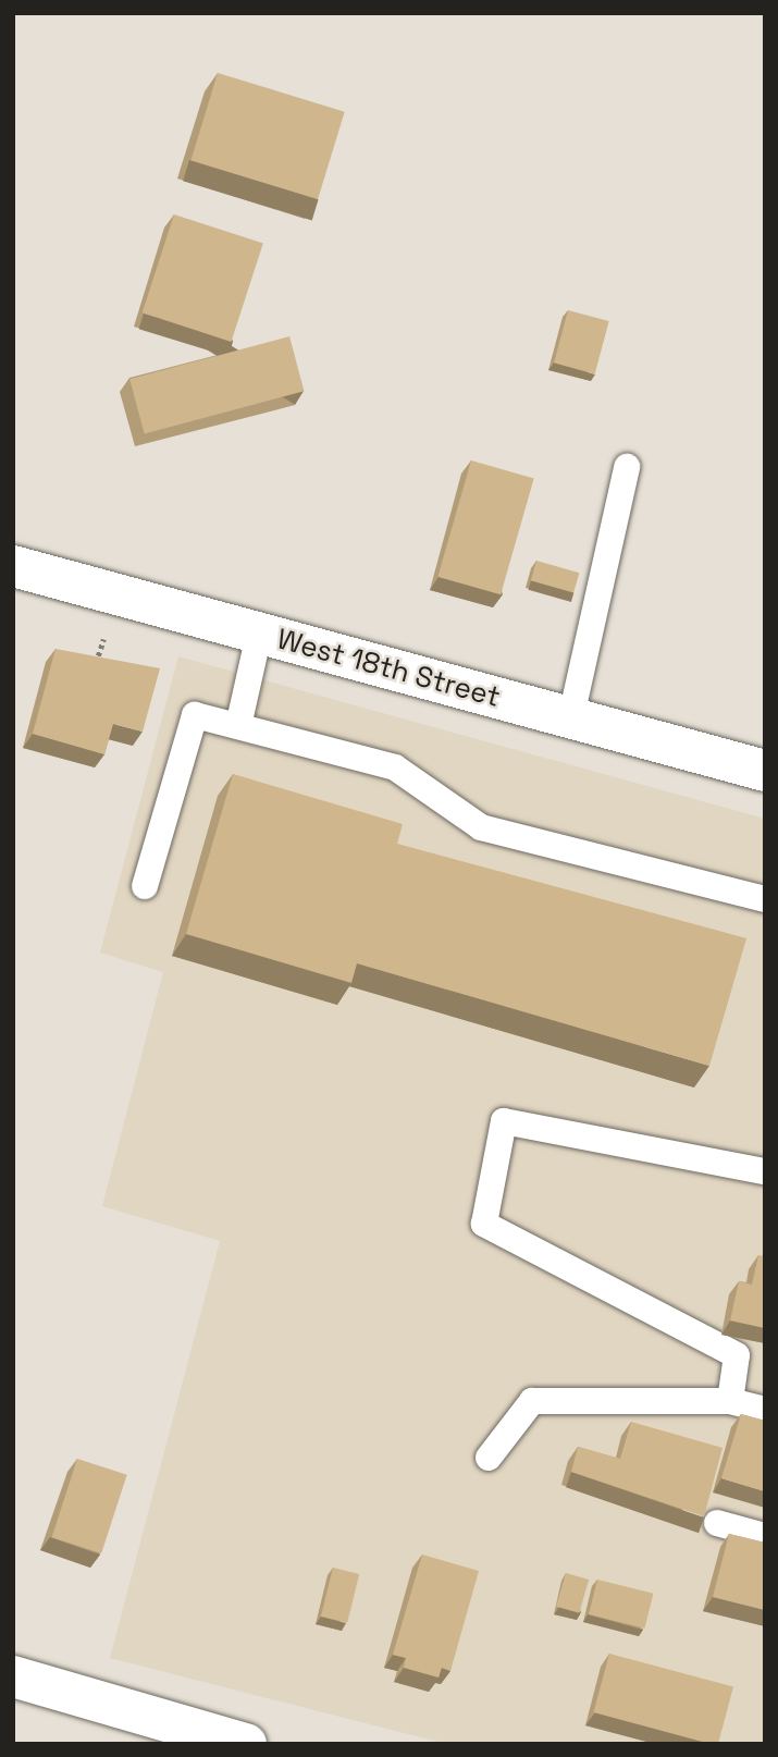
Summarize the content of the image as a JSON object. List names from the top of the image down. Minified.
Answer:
{"streets":{"street":["West 18th Street"]}}
